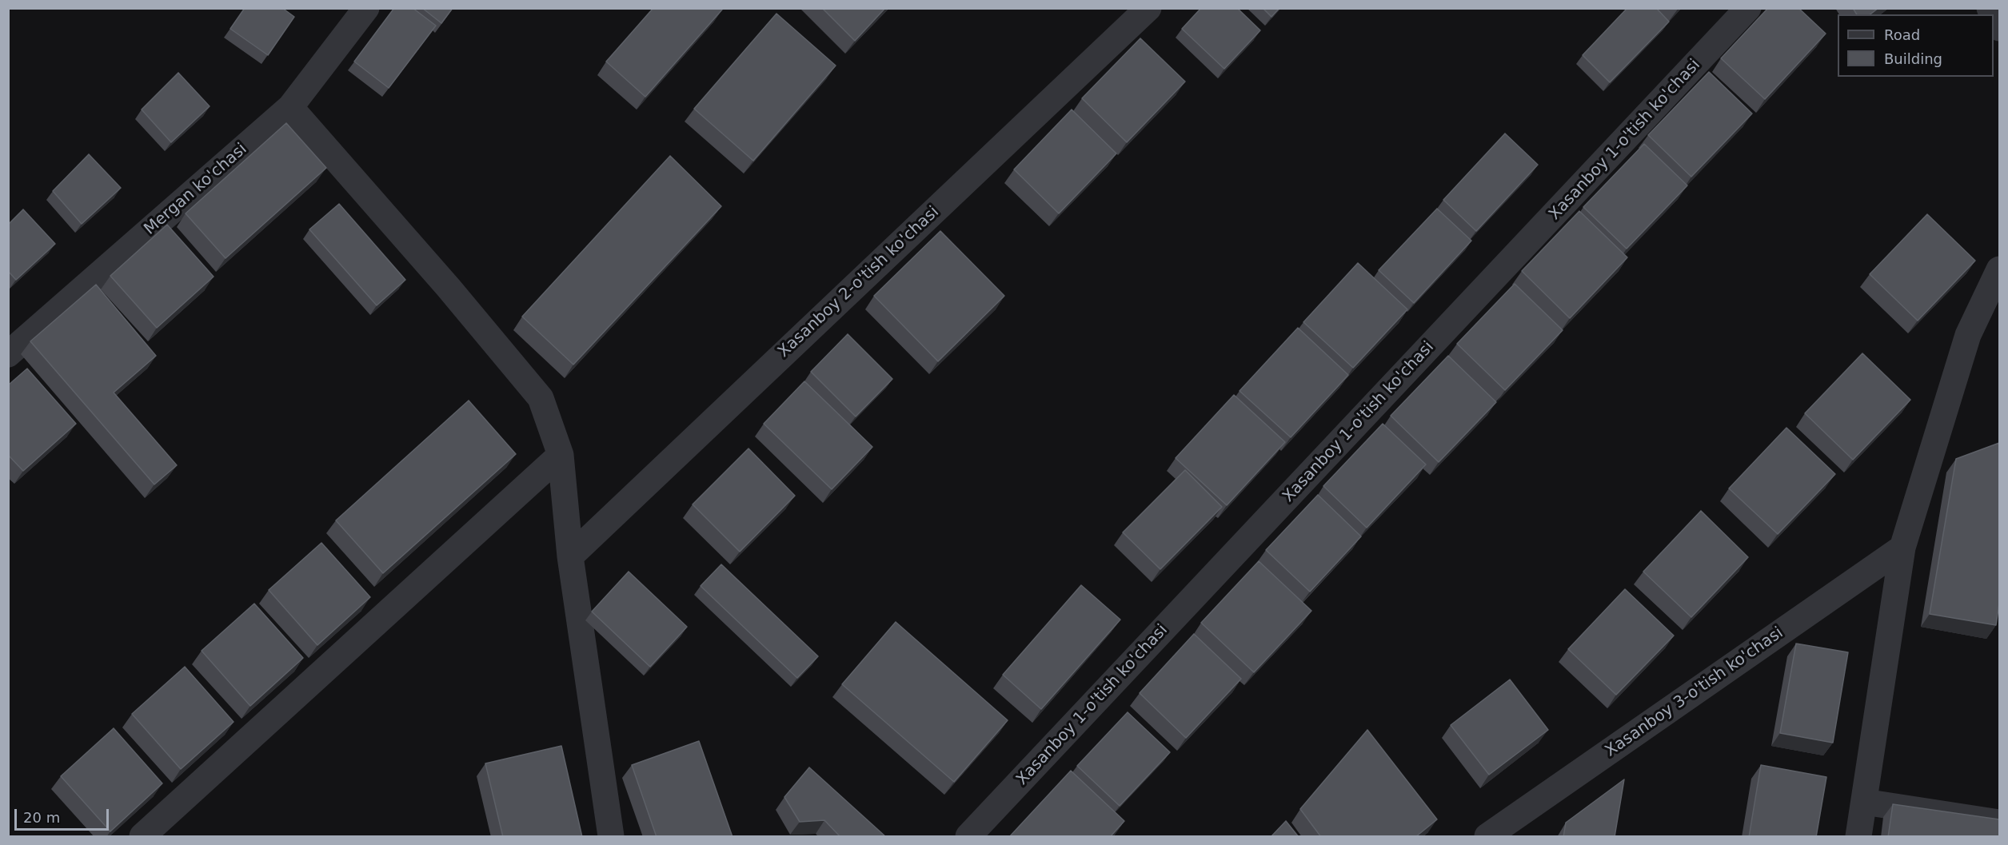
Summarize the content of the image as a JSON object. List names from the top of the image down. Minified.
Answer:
{"streets":{"street":["Xasanboy 1-o'tish ko'chasi","Mergan ko'chasi","Xasanboy 2-o'tish ko'chasi","Xasanboy 3-o'tish ko'chasi"]},"legend":["Road","Building"],"scale_bar":"20 m"}
